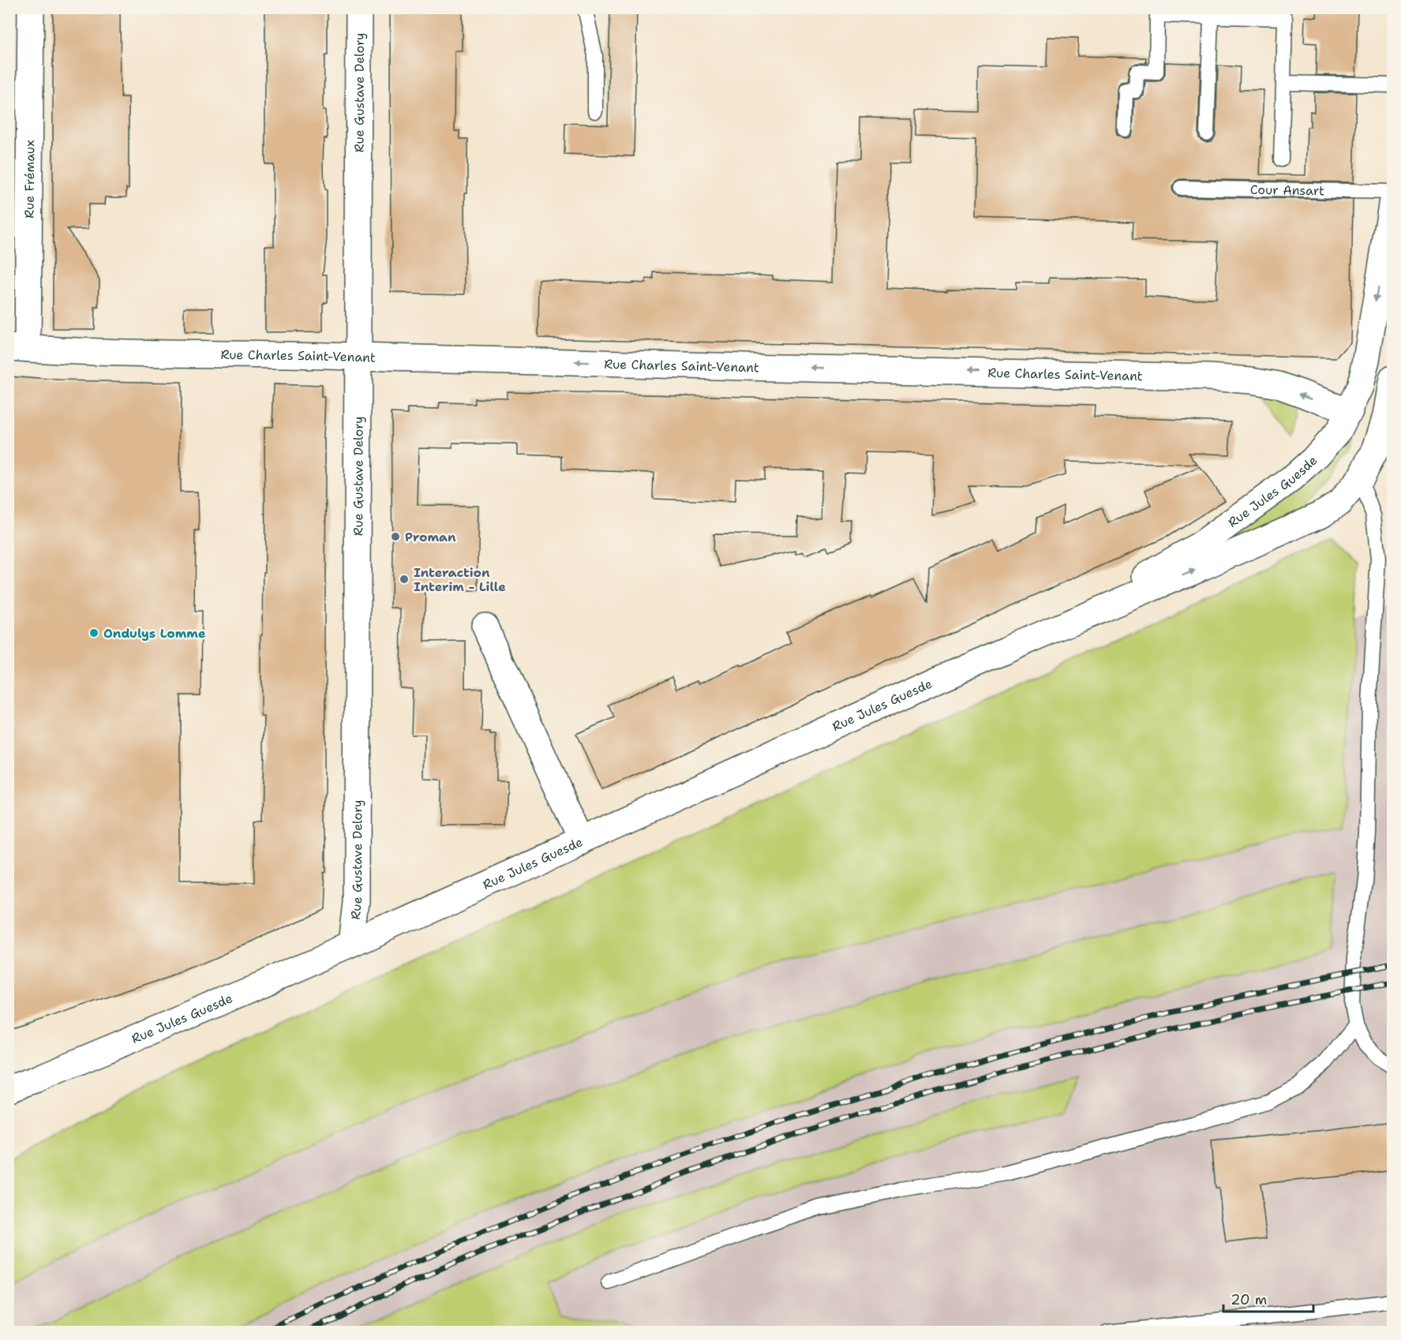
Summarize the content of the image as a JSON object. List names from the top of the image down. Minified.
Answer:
{"streets":{"street":["Rue Gustave Delory","Rue Frémaux","Rue Charles Saint-Venant","Rue Jules Guesde"],"lane":["Cour Ansart"]},"crossings":[["Rue Gustave Delory","Rue Charles Saint-Venant"],["Rue Gustave Delory","Rue Jules Guesde"],["Rue Frémaux","Rue Charles Saint-Venant"],["Rue Charles Saint-Venant","Rue Jules Guesde"]],"one_way":["Rue Charles Saint-Venant"],"places":["Proman","Interaction Interim - Lille","Ondulys Lomme"],"scale_bar":"20 m"}
